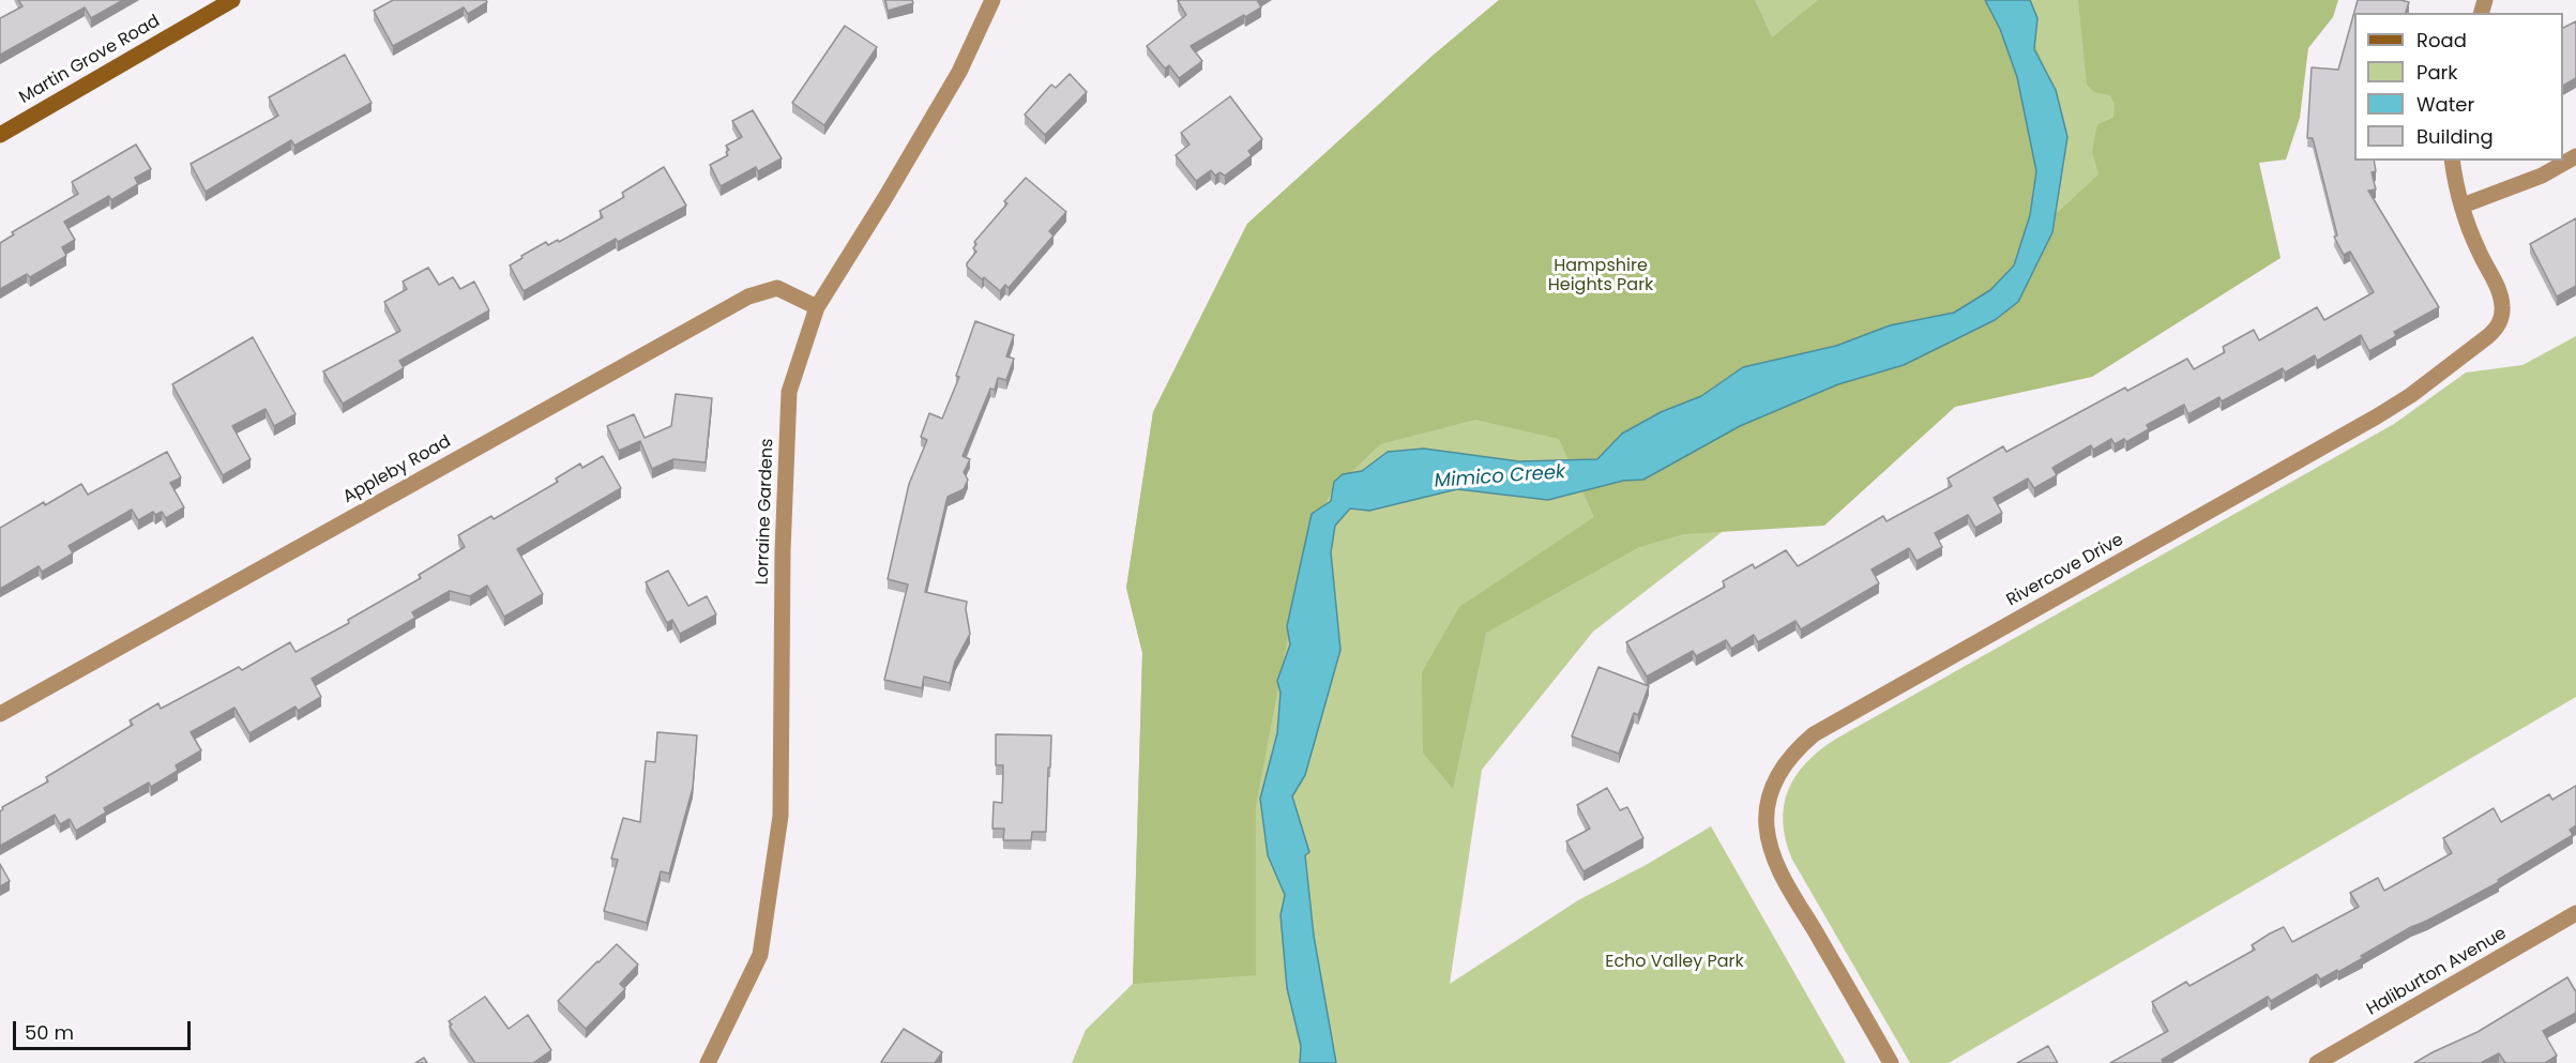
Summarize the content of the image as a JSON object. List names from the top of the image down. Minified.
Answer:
{"streets":{"main road":["Martin Grove Road"],"street":["Appleby Road","Lorraine Gardens","Rivercove Drive","Haliburton Avenue"]},"crossings":[["Appleby Road","Lorraine Gardens"]],"water":["Mimico Creek"],"parks":["Hampshire Heights Park","Echo Valley Park"],"legend":["Road","Park","Water","Building"],"scale_bar":"50 m"}
